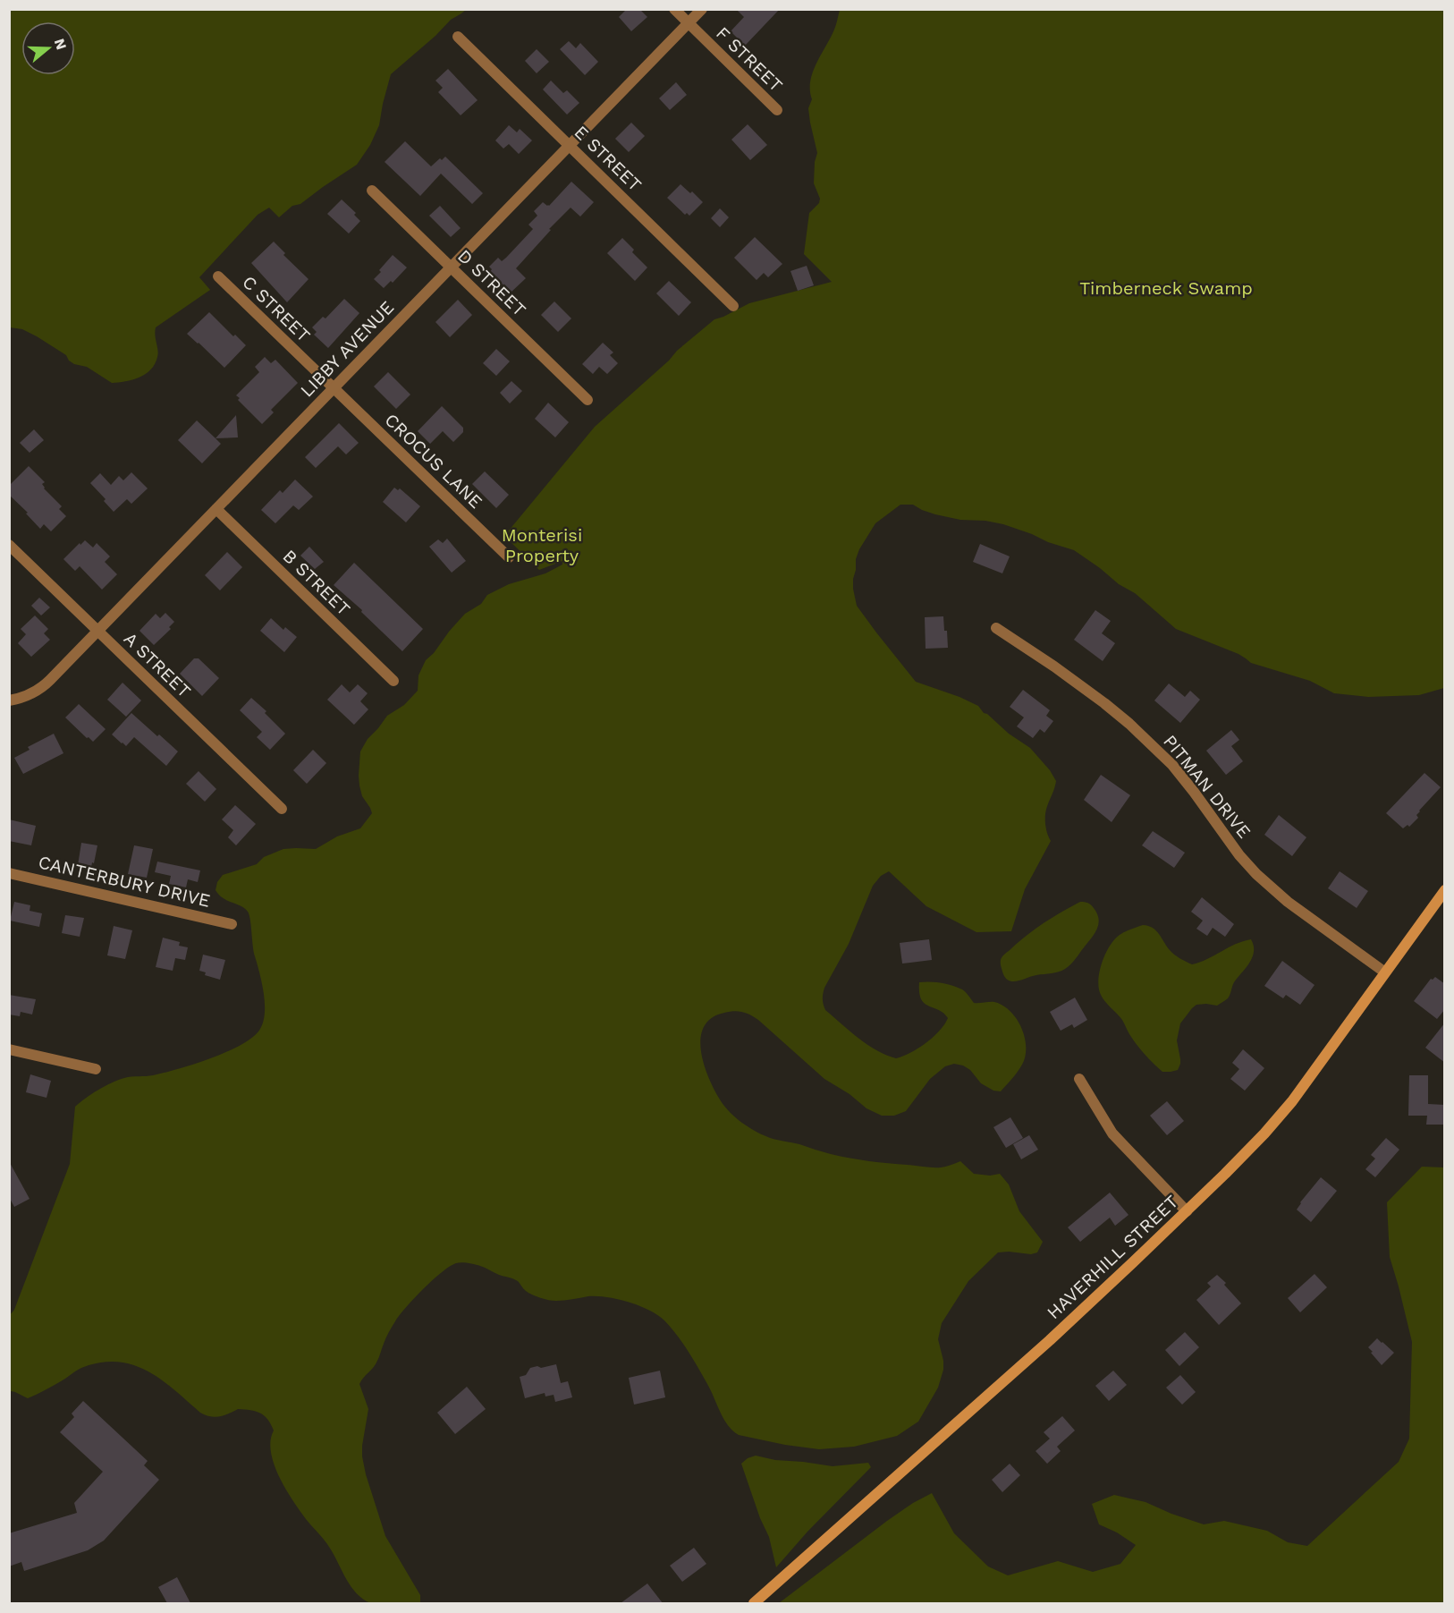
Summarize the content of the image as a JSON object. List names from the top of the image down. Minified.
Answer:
{"streets":{"street":["F STREET","E STREET","D STREET","C STREET","LIBBY AVENUE","CROCUS LANE","B STREET","A STREET","PITMAN DRIVE","CANTERBURY DRIVE","HAVERHILL STREET"]},"crossings":[["F STREET","LIBBY AVENUE"],["E STREET","LIBBY AVENUE"],["D STREET","LIBBY AVENUE"],["C STREET","LIBBY AVENUE"],["C STREET","CROCUS LANE"],["LIBBY AVENUE","CROCUS LANE"],["LIBBY AVENUE","B STREET"],["LIBBY AVENUE","A STREET"],["PITMAN DRIVE","HAVERHILL STREET"]],"parks":["Timberneck Swamp","Monterisi Property"],"north":"right"}
